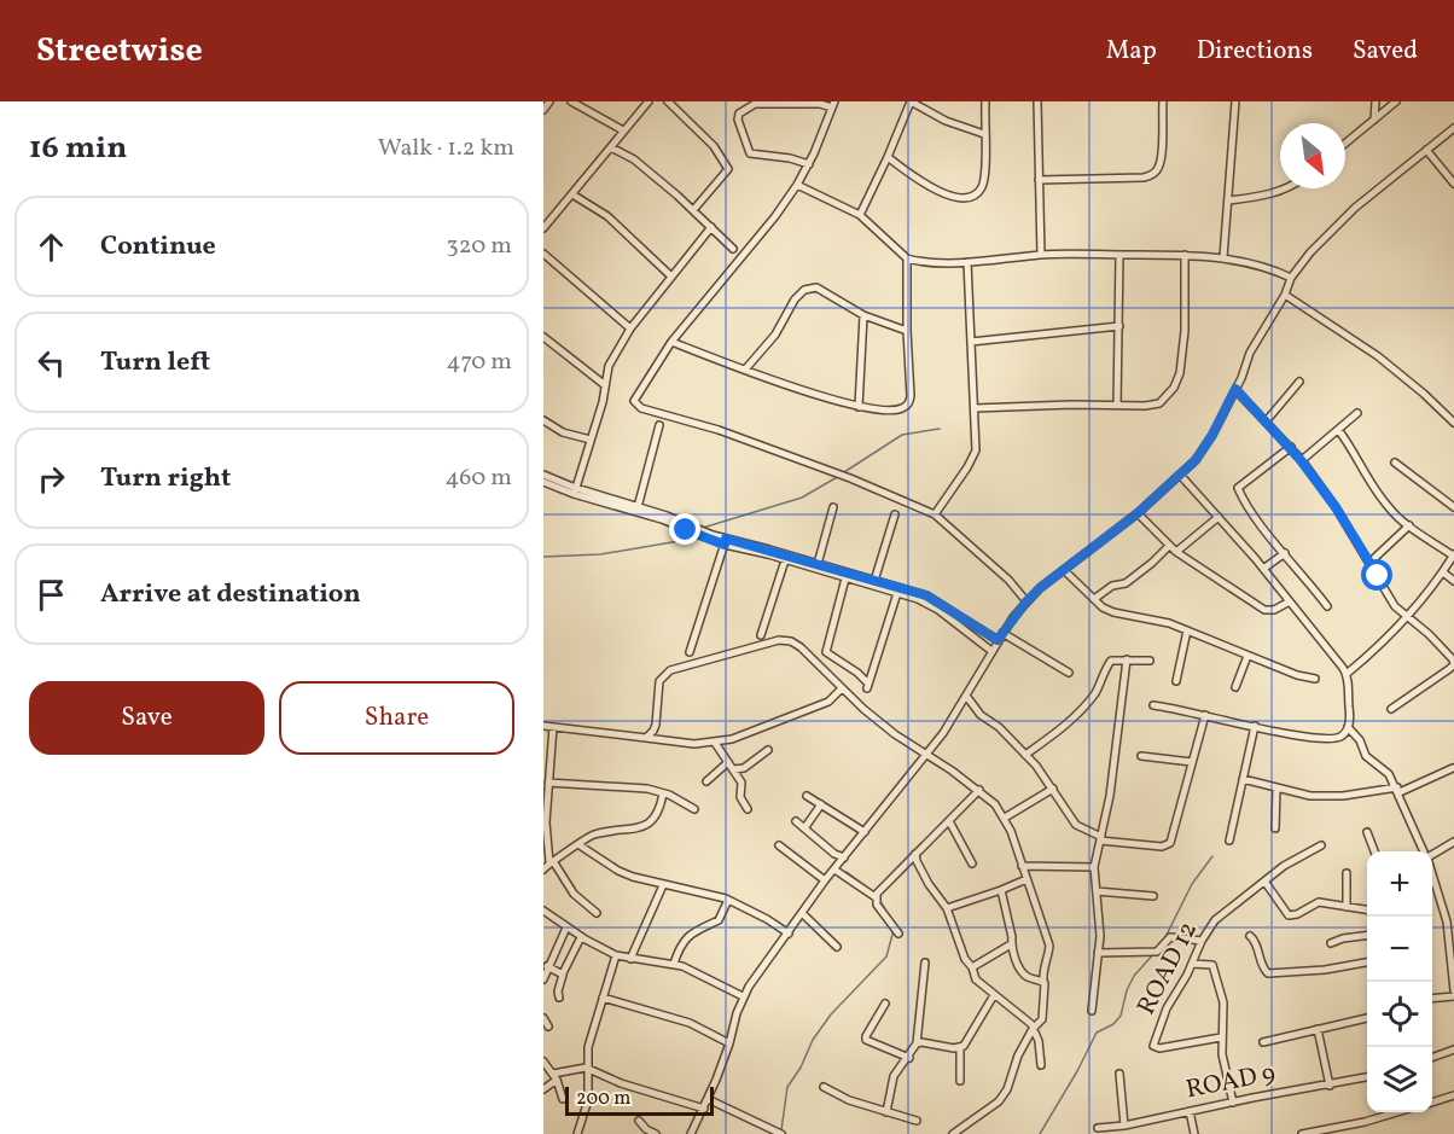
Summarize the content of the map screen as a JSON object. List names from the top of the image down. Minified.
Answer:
{"streets":{"street":["ROAD 12","ROAD 9"]},"scale_bar":"200 m","north":"bottom right","page":{"header":"Streetwise","nav":["Map","Directions","Saved"],"heading":["16 min","Walk · 1.2 km"],"list":[["Continue","320 m"],["Turn left","470 m"],["Turn right","460 m"],"Arrive at destination"],"buttons":["Save","Share"],"map_buttons":["+","−"],"scale":"200 m"}}
